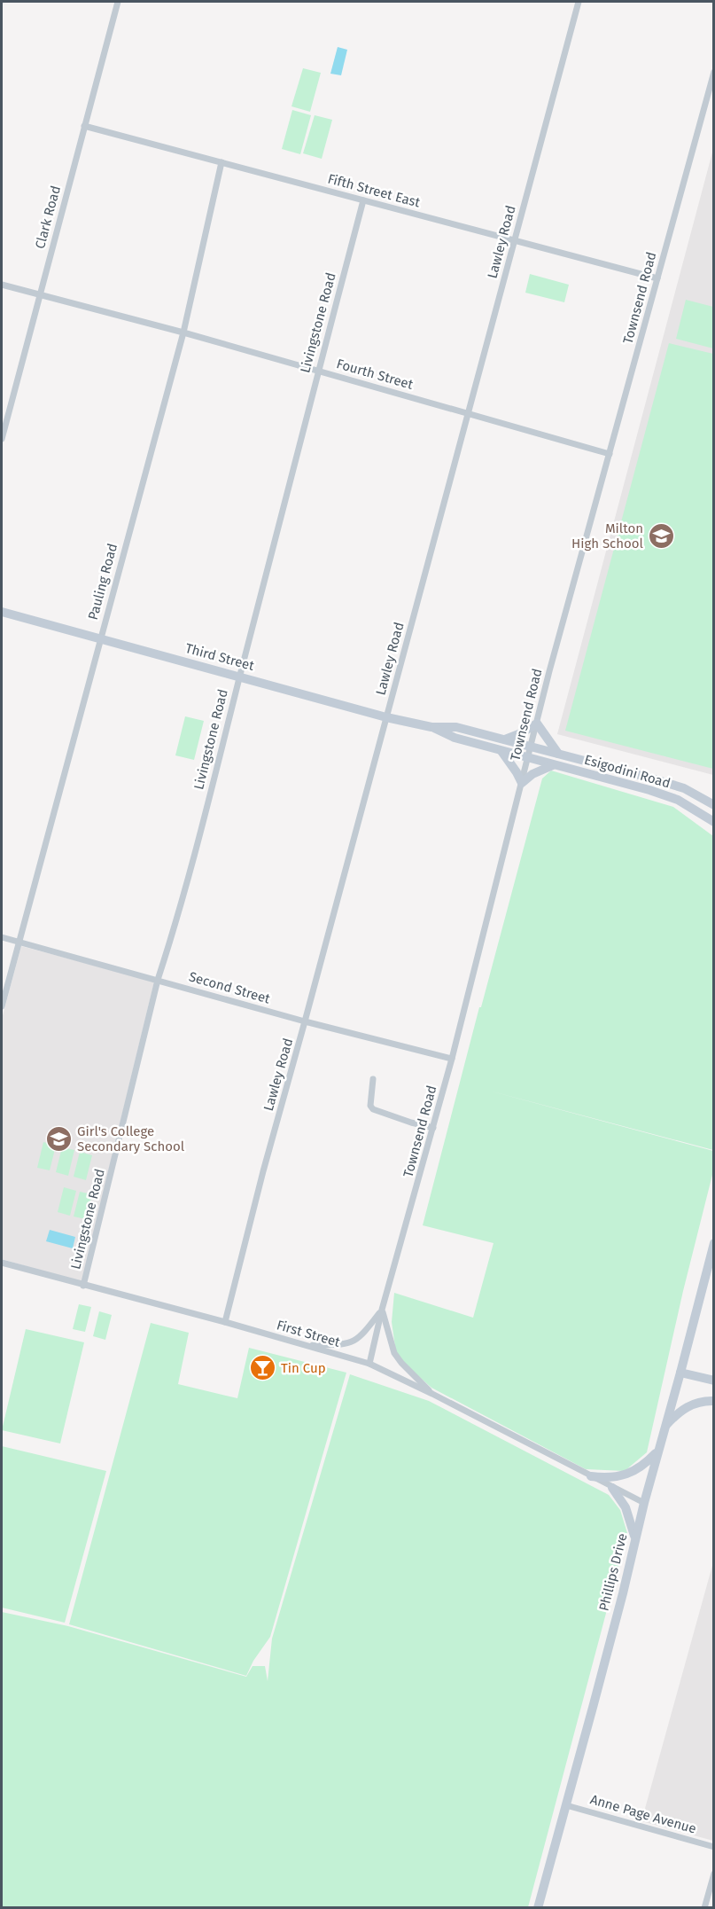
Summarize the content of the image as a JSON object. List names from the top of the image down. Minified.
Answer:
{"streets":{"main road":["Third Street","Esigodini Road","Phillips Drive"],"street":["Fifth Street East","Clark Road","Lawley Road","Townsend Road","Livingstone Road","Fourth Street","Pauling Road","Second Street","First Street","Anne Page Avenue"]},"crossings":[["Fifth Street East","Clark Road"],["Fifth Street East","Lawley Road"],["Fifth Street East","Townsend Road"],["Fifth Street East","Livingstone Road"],["Fifth Street East","Pauling Road"],["Clark Road","Fourth Street"],["Lawley Road","Fourth Street"],["Lawley Road","Third Street"],["Lawley Road","Second Street"],["Lawley Road","First Street"],["Townsend Road","Fourth Street"],["Townsend Road","Third Street"],["Townsend Road","Esigodini Road"],["Townsend Road","Second Street"],["Townsend Road","First Street"],["Livingstone Road","Fourth Street"],["Livingstone Road","Third Street"],["Livingstone Road","Second Street"],["Livingstone Road","First Street"],["Fourth Street","Pauling Road"],["Pauling Road","Third Street"],["Pauling Road","Second Street"],["Third Street","Esigodini Road"],["First Street","Phillips Drive"],["Phillips Drive","Anne Page Avenue"]],"places":{"school or university":["Milton High School","Girl's College Secondary School"],"bar":["Tin Cup"]}}
